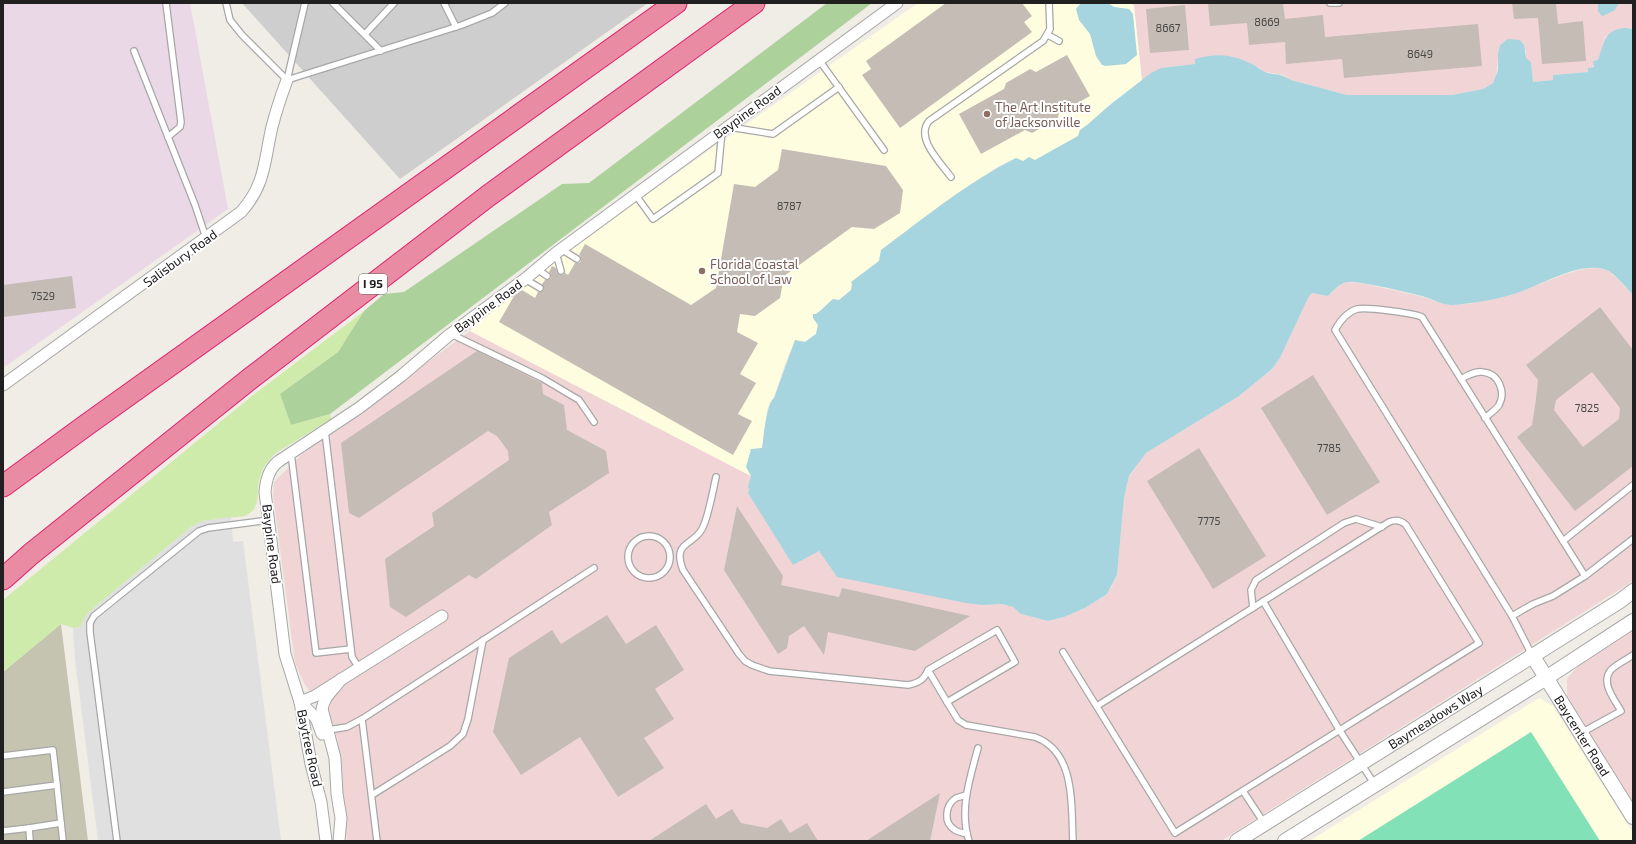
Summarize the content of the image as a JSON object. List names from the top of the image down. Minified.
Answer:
{"streets":{"highway":["I 95"],"street":["Baypine Road","Salisbury Road","Baymeadows Way","Baycenter Road","Baytree Road"]},"crossings":[["Baypine Road","Baytree Road"],["Baymeadows Way","Baycenter Road"]],"places":["The Art Institute of Jacksonville","Florida Coastal School of Law"],"house_numbers":["8669","8667","8649","8787","7529","7825","7785","7775"]}
